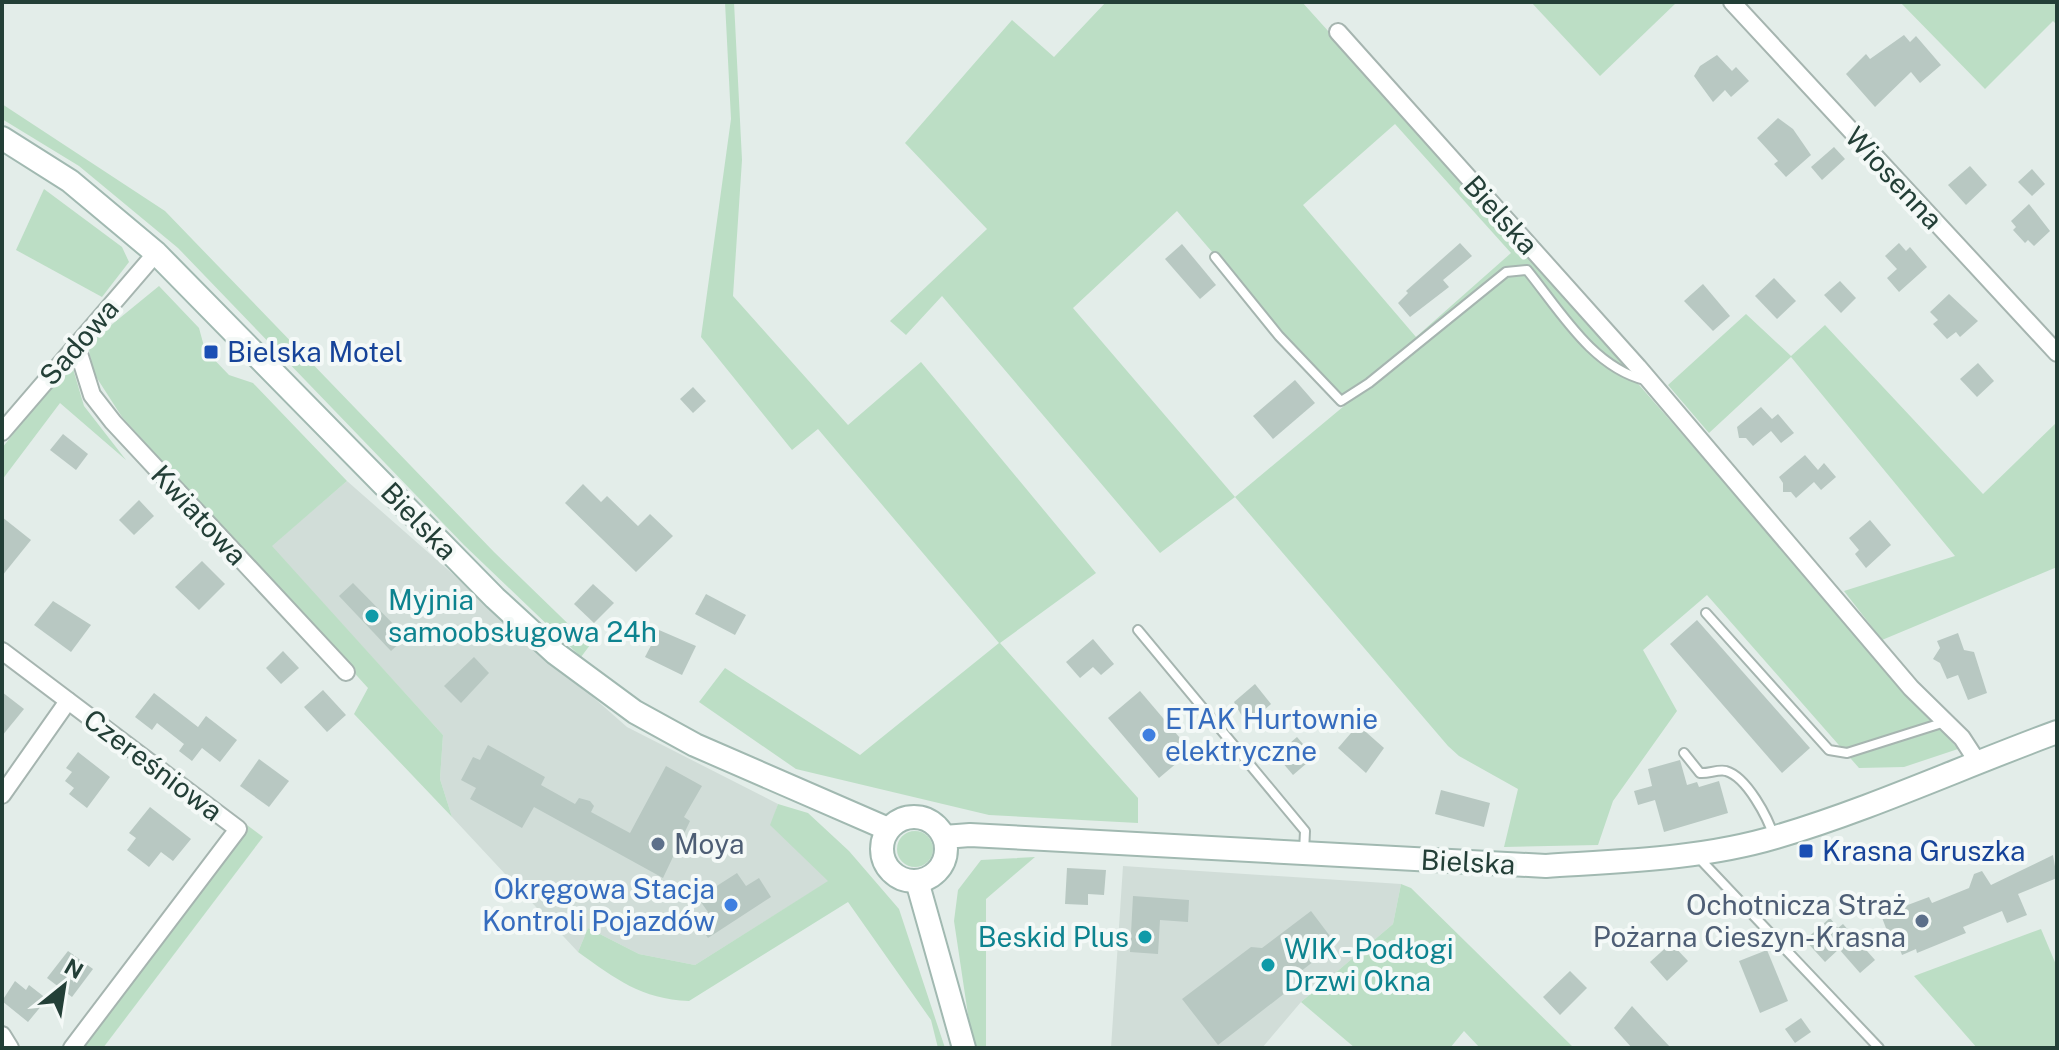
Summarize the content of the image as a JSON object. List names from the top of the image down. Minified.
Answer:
{"streets":{"street":["Wiosenna","Bielska","Sadowa","Kwiatowa","Czereśniowa"]},"crossings":[["Bielska","Sadowa"],["Sadowa","Kwiatowa"]],"places":{"transit":["Bielska Motel","Krasna Gruszka"],"other":["Myjnia samoobsługowa 24h","ETAK Hurtownie elektryczne","Moya","Okręgowa Stacja Kontroli Pojazdów","Ochotnicza Straż Pożarna Cieszyn-Krasna","Beskid Plus","WIK - Podłogi Drzwi Okna"]},"north":"top right"}
